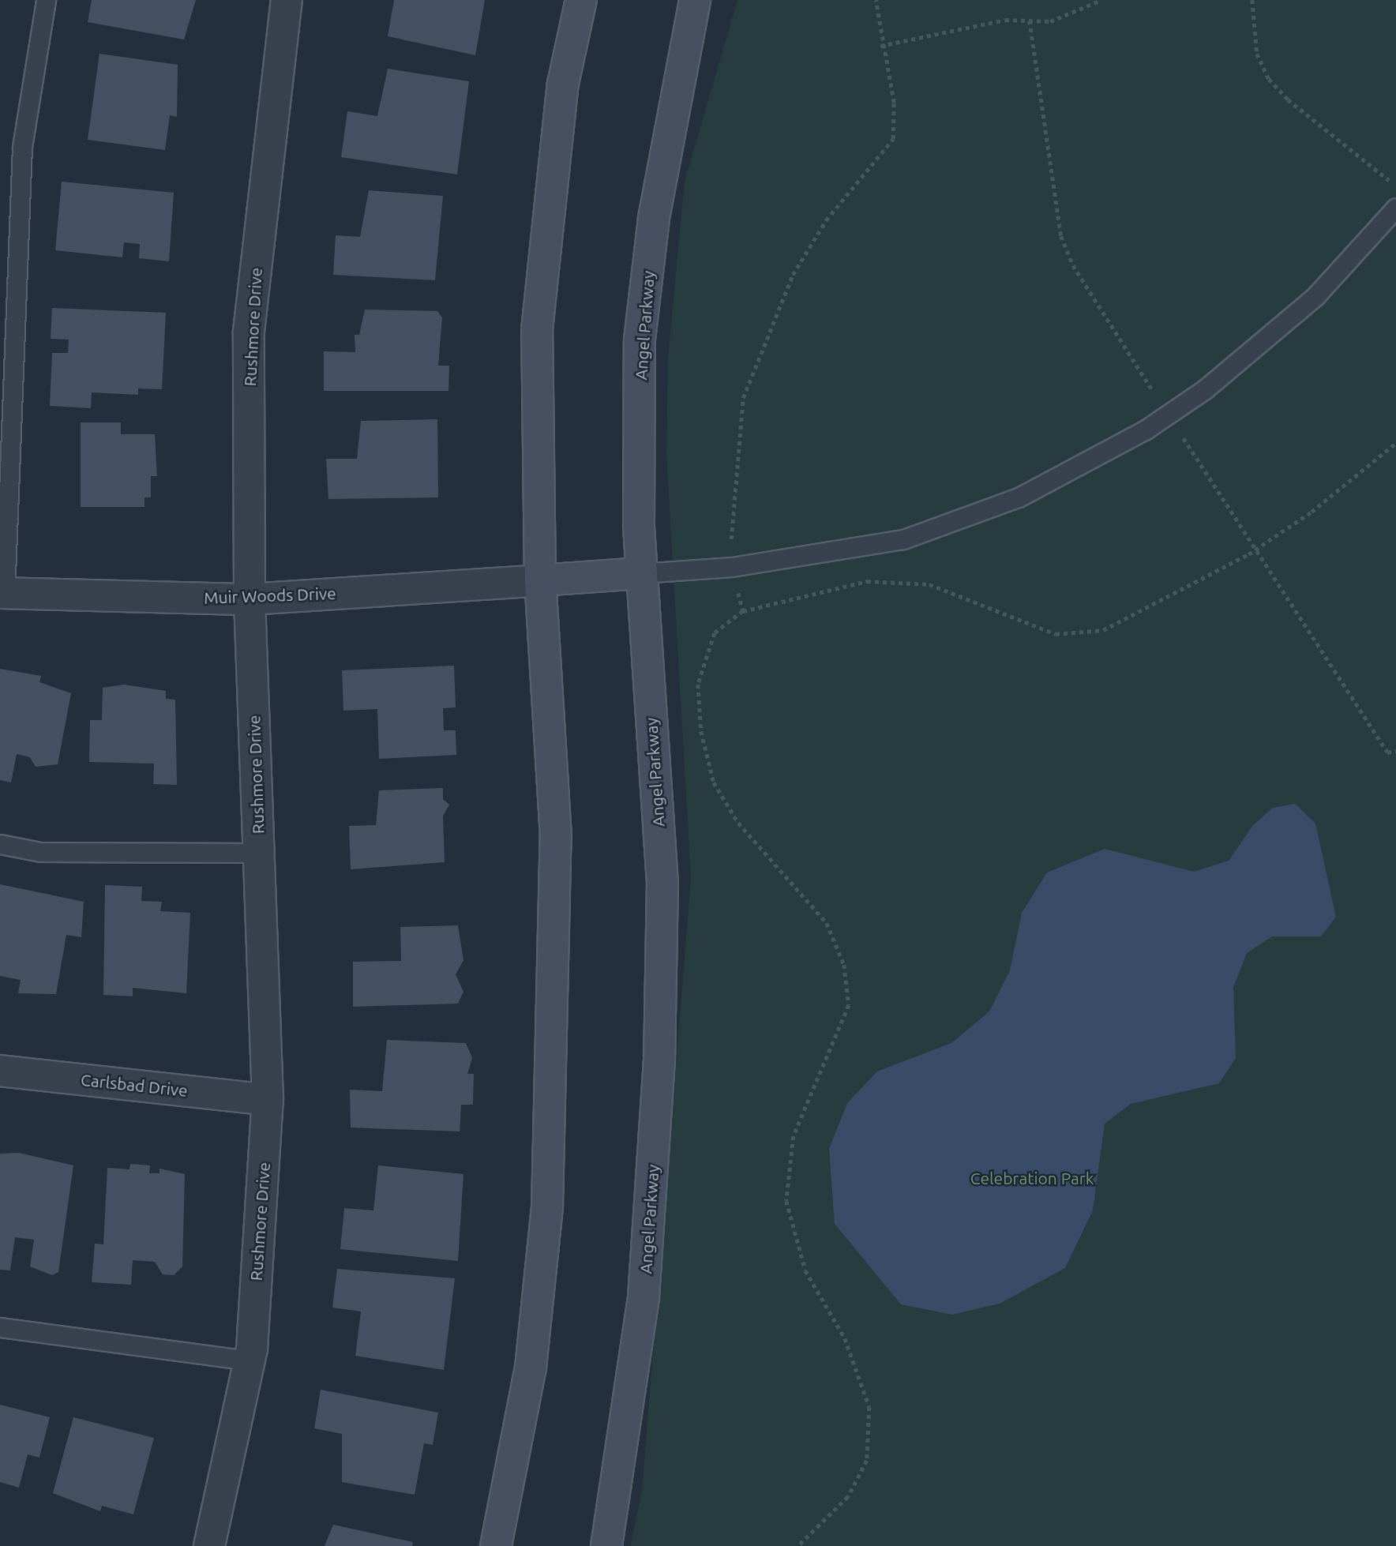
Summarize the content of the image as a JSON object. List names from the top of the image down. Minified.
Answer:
{"streets":{"main road":["Angel Parkway"],"street":["Rushmore Drive","Muir Woods Drive","Carlsbad Drive"]},"crossings":[["Rushmore Drive","Muir Woods Drive"],["Rushmore Drive","Carlsbad Drive"]],"parks":["Celebration Park"]}
